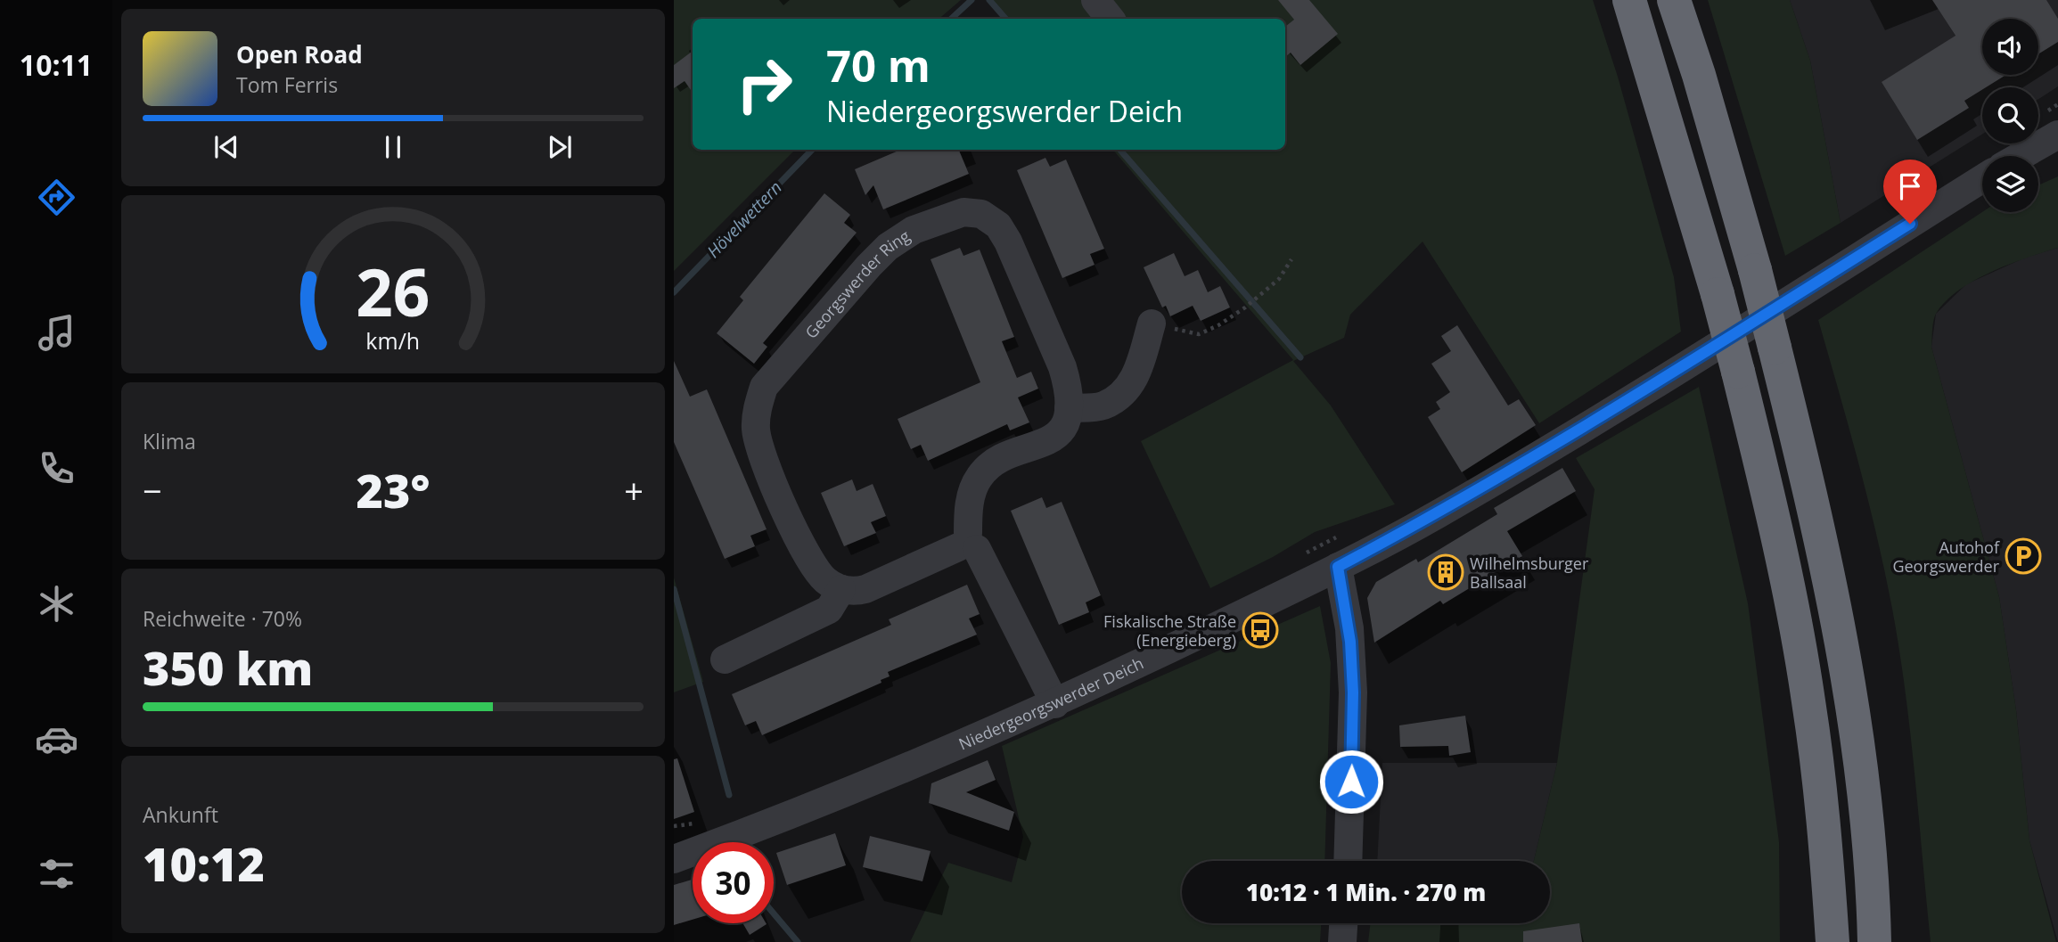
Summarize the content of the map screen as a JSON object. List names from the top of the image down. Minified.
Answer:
{"streets":{"street":["Georgswerder Ring","Niedergeorgswerder Deich"]},"water":["Hövelwettern"],"places":{"parking":["Autohof Georgswerder"],"building":["Wilhelmsburger Ballsaal"],"bus stop":["Fiskalische Straße (Energieberg)"]},"page":{"tabs":"10:11","turn":["70 m","Niedergeorgswerder Deich"],"song":["Open Road","Tom Ferris"],"tile":["Klima",["Reichweite · 70%","350 km"],["Ankunft","10:12"]],"heat":["−","23°","+"],"limit":"30","trip":"10:12 · 1 Min. · 270 m","gauge":["26","km/h"]}}
